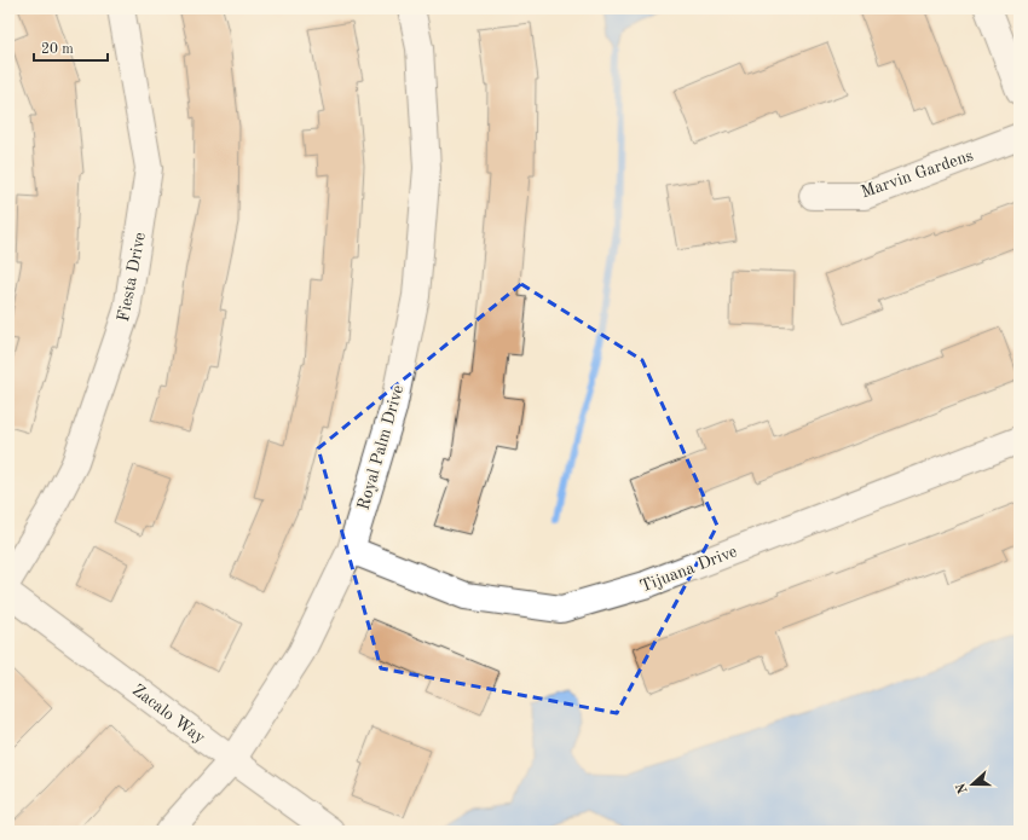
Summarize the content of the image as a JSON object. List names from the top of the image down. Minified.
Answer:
{"streets":{"street":["Marvin Gardens","Fiesta Drive","Royal Palm Drive","Tijuana Drive","Zacalo Way"]},"crossings":[["Royal Palm Drive","Tijuana Drive"],["Royal Palm Drive","Zacalo Way"]],"scale_bar":"20 m","north":"left"}
